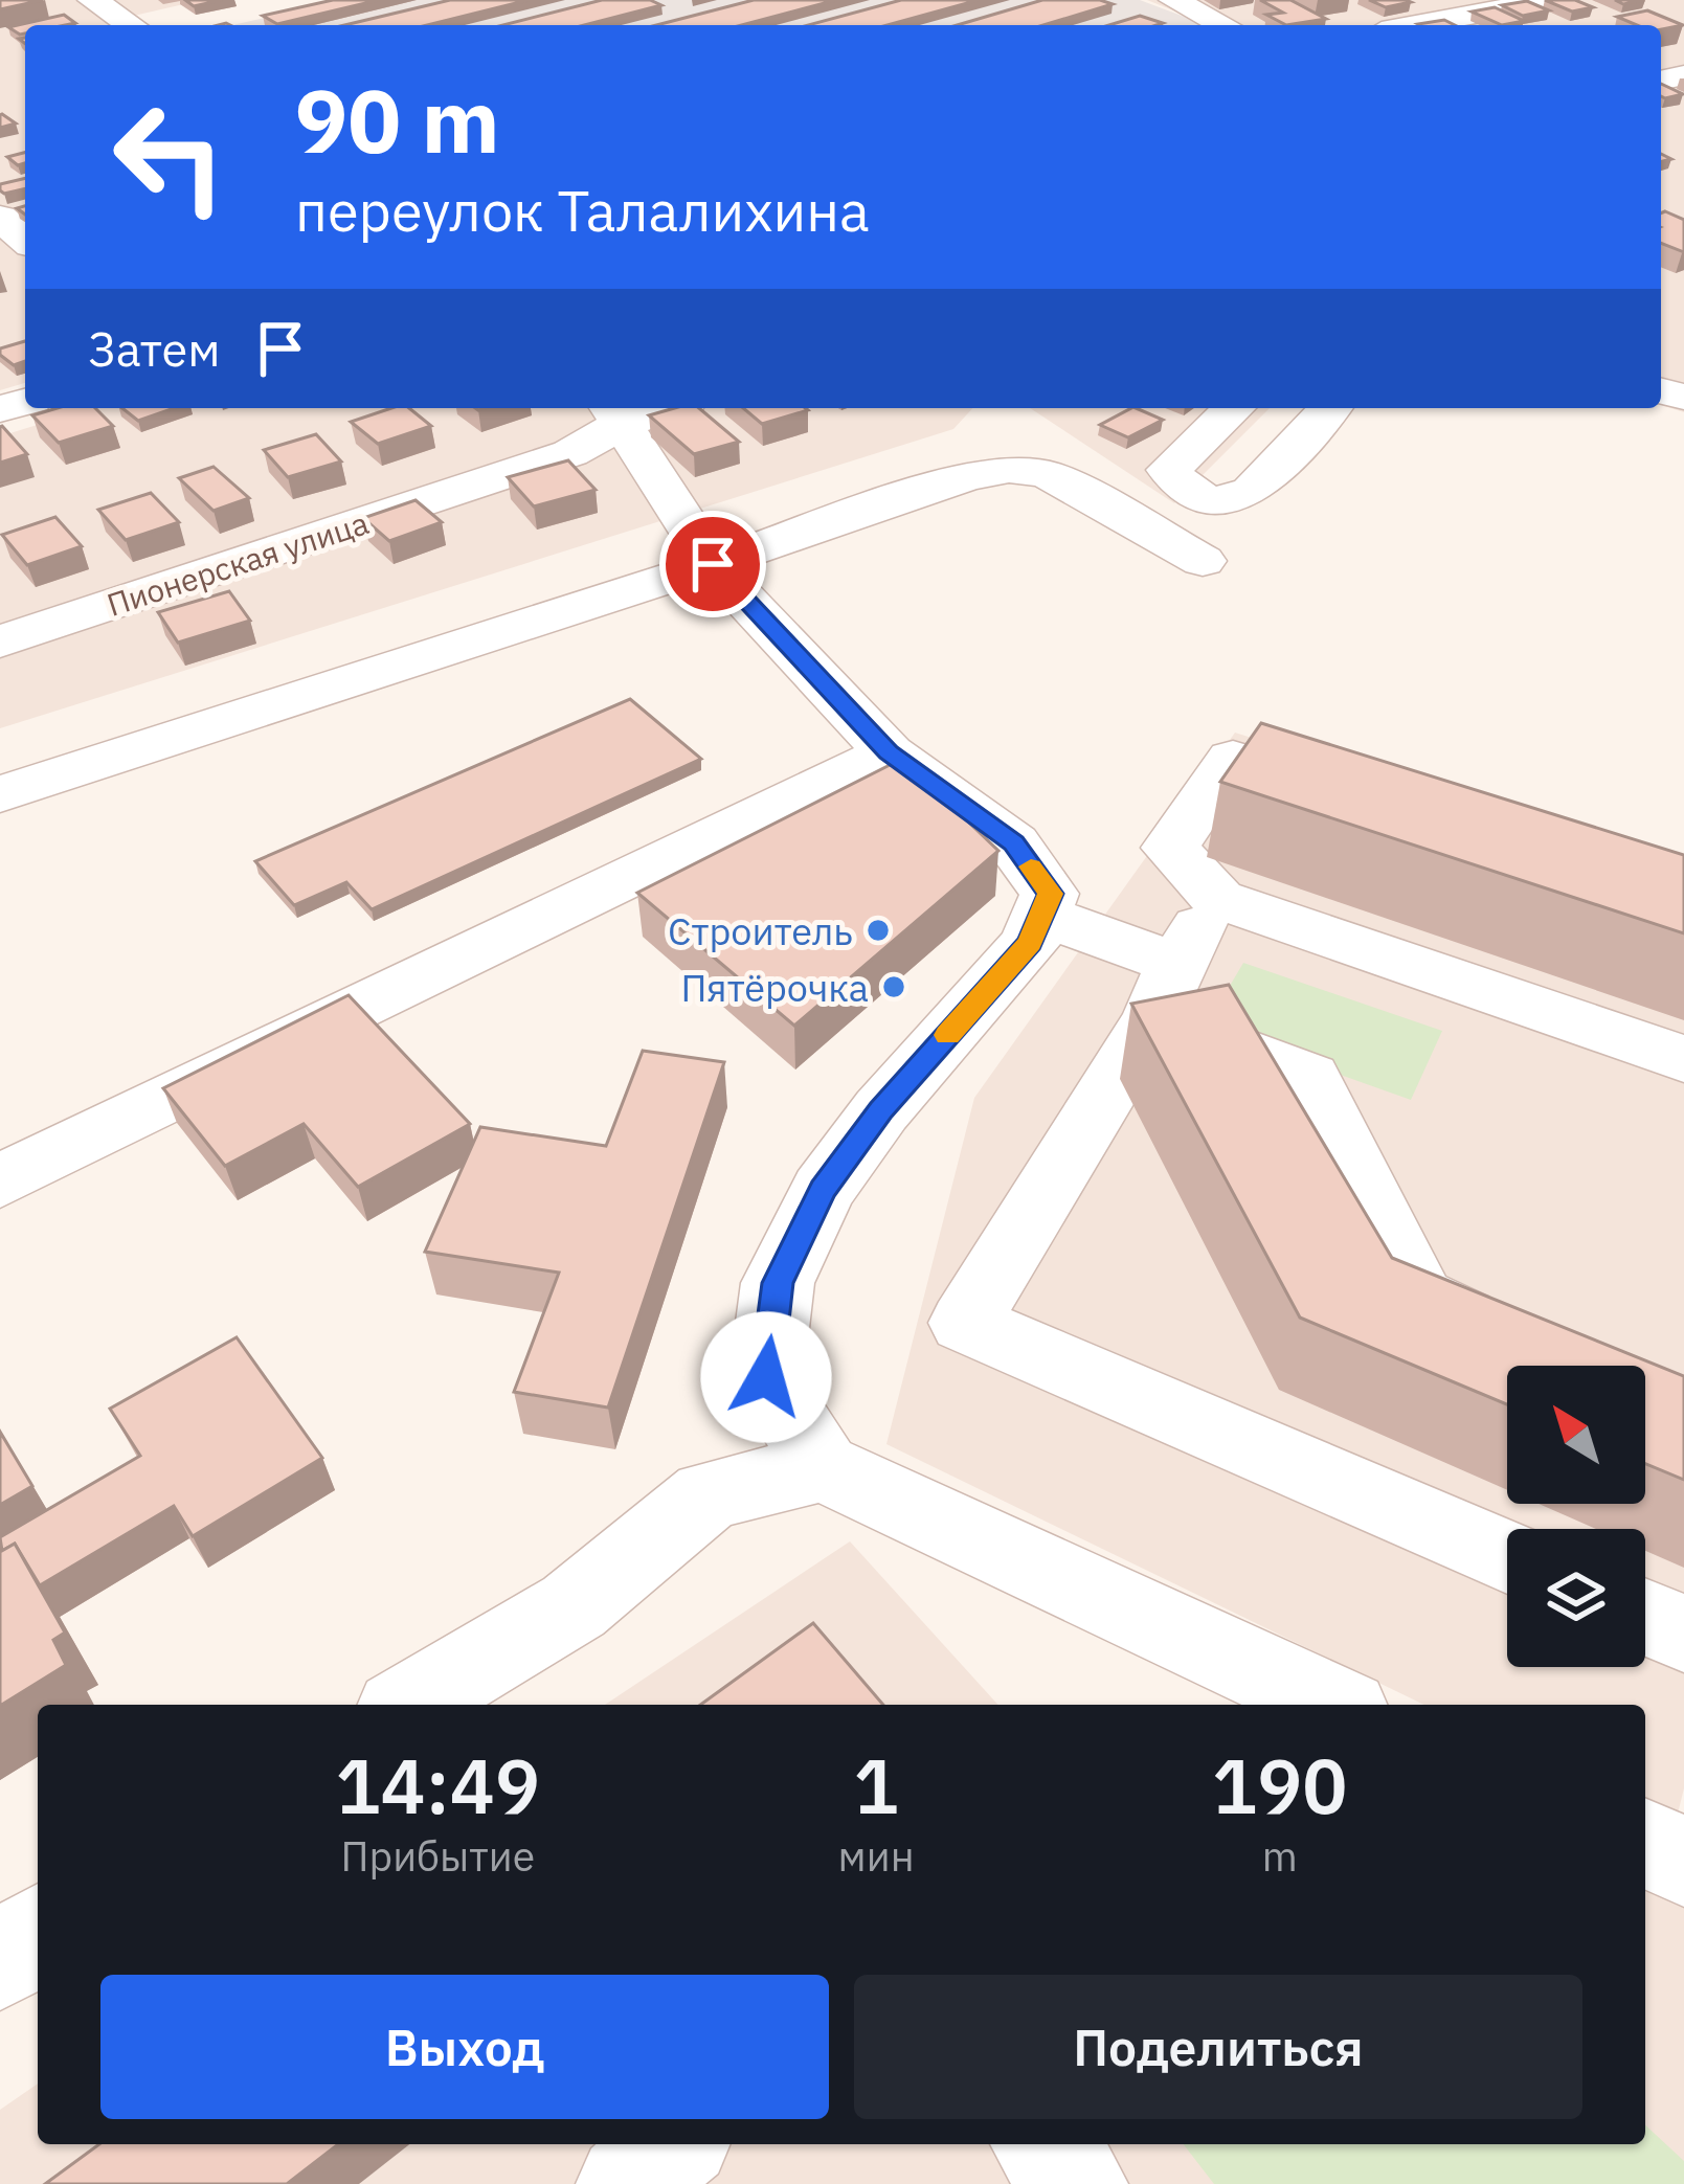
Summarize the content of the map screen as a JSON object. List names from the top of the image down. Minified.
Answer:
{"streets":{"street":["Пионерская улица"]},"places":["Строитель","Пятёрочка"],"north":"top left","page":{"turn":["90 m","переулок Талалихина"],"then":"Затем","eta":["14:49","Прибытие","1","мин","190","m"],"buttons":["Выход","Поделиться"]}}
